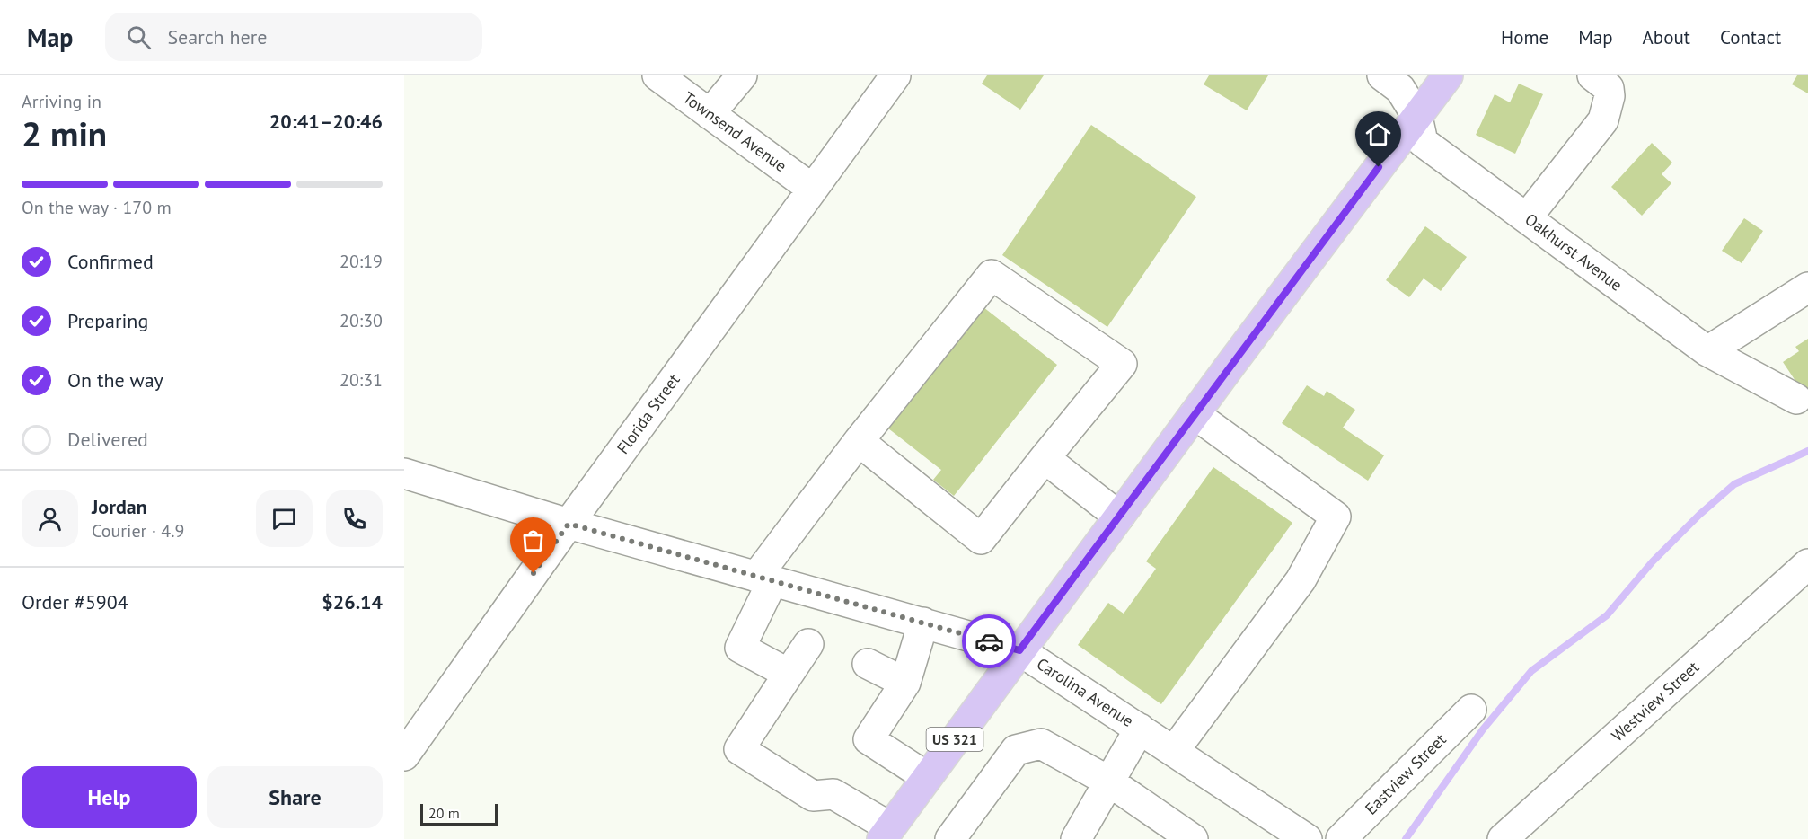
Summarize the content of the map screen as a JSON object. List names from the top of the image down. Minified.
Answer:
{"streets":{"main road":["US 321"],"street":["Townsend Avenue","Oakhurst Avenue","Florida Street","Carolina Avenue","Westview Street","Eastview Street"]},"crossings":[["Townsend Avenue","Florida Street"],["Oakhurst Avenue","US 321"],["Florida Street","Carolina Avenue"],["Carolina Avenue","US 321"]],"scale_bar":"20 m","page":{"header":"Map","search":"Search here","nav":["Home","Map","About","Contact"],"heading":["2 min","Arriving in","20:41–20:46"],"panel":["Jordan","Courier · 4.9","Order #5904","$26.14"],"bar":"On the way · 170 m","list":[["Confirmed","20:19"],["Preparing","20:30"],["On the way","20:31"],"Delivered"],"buttons":["Help","Share"],"scale":"20 m"}}
